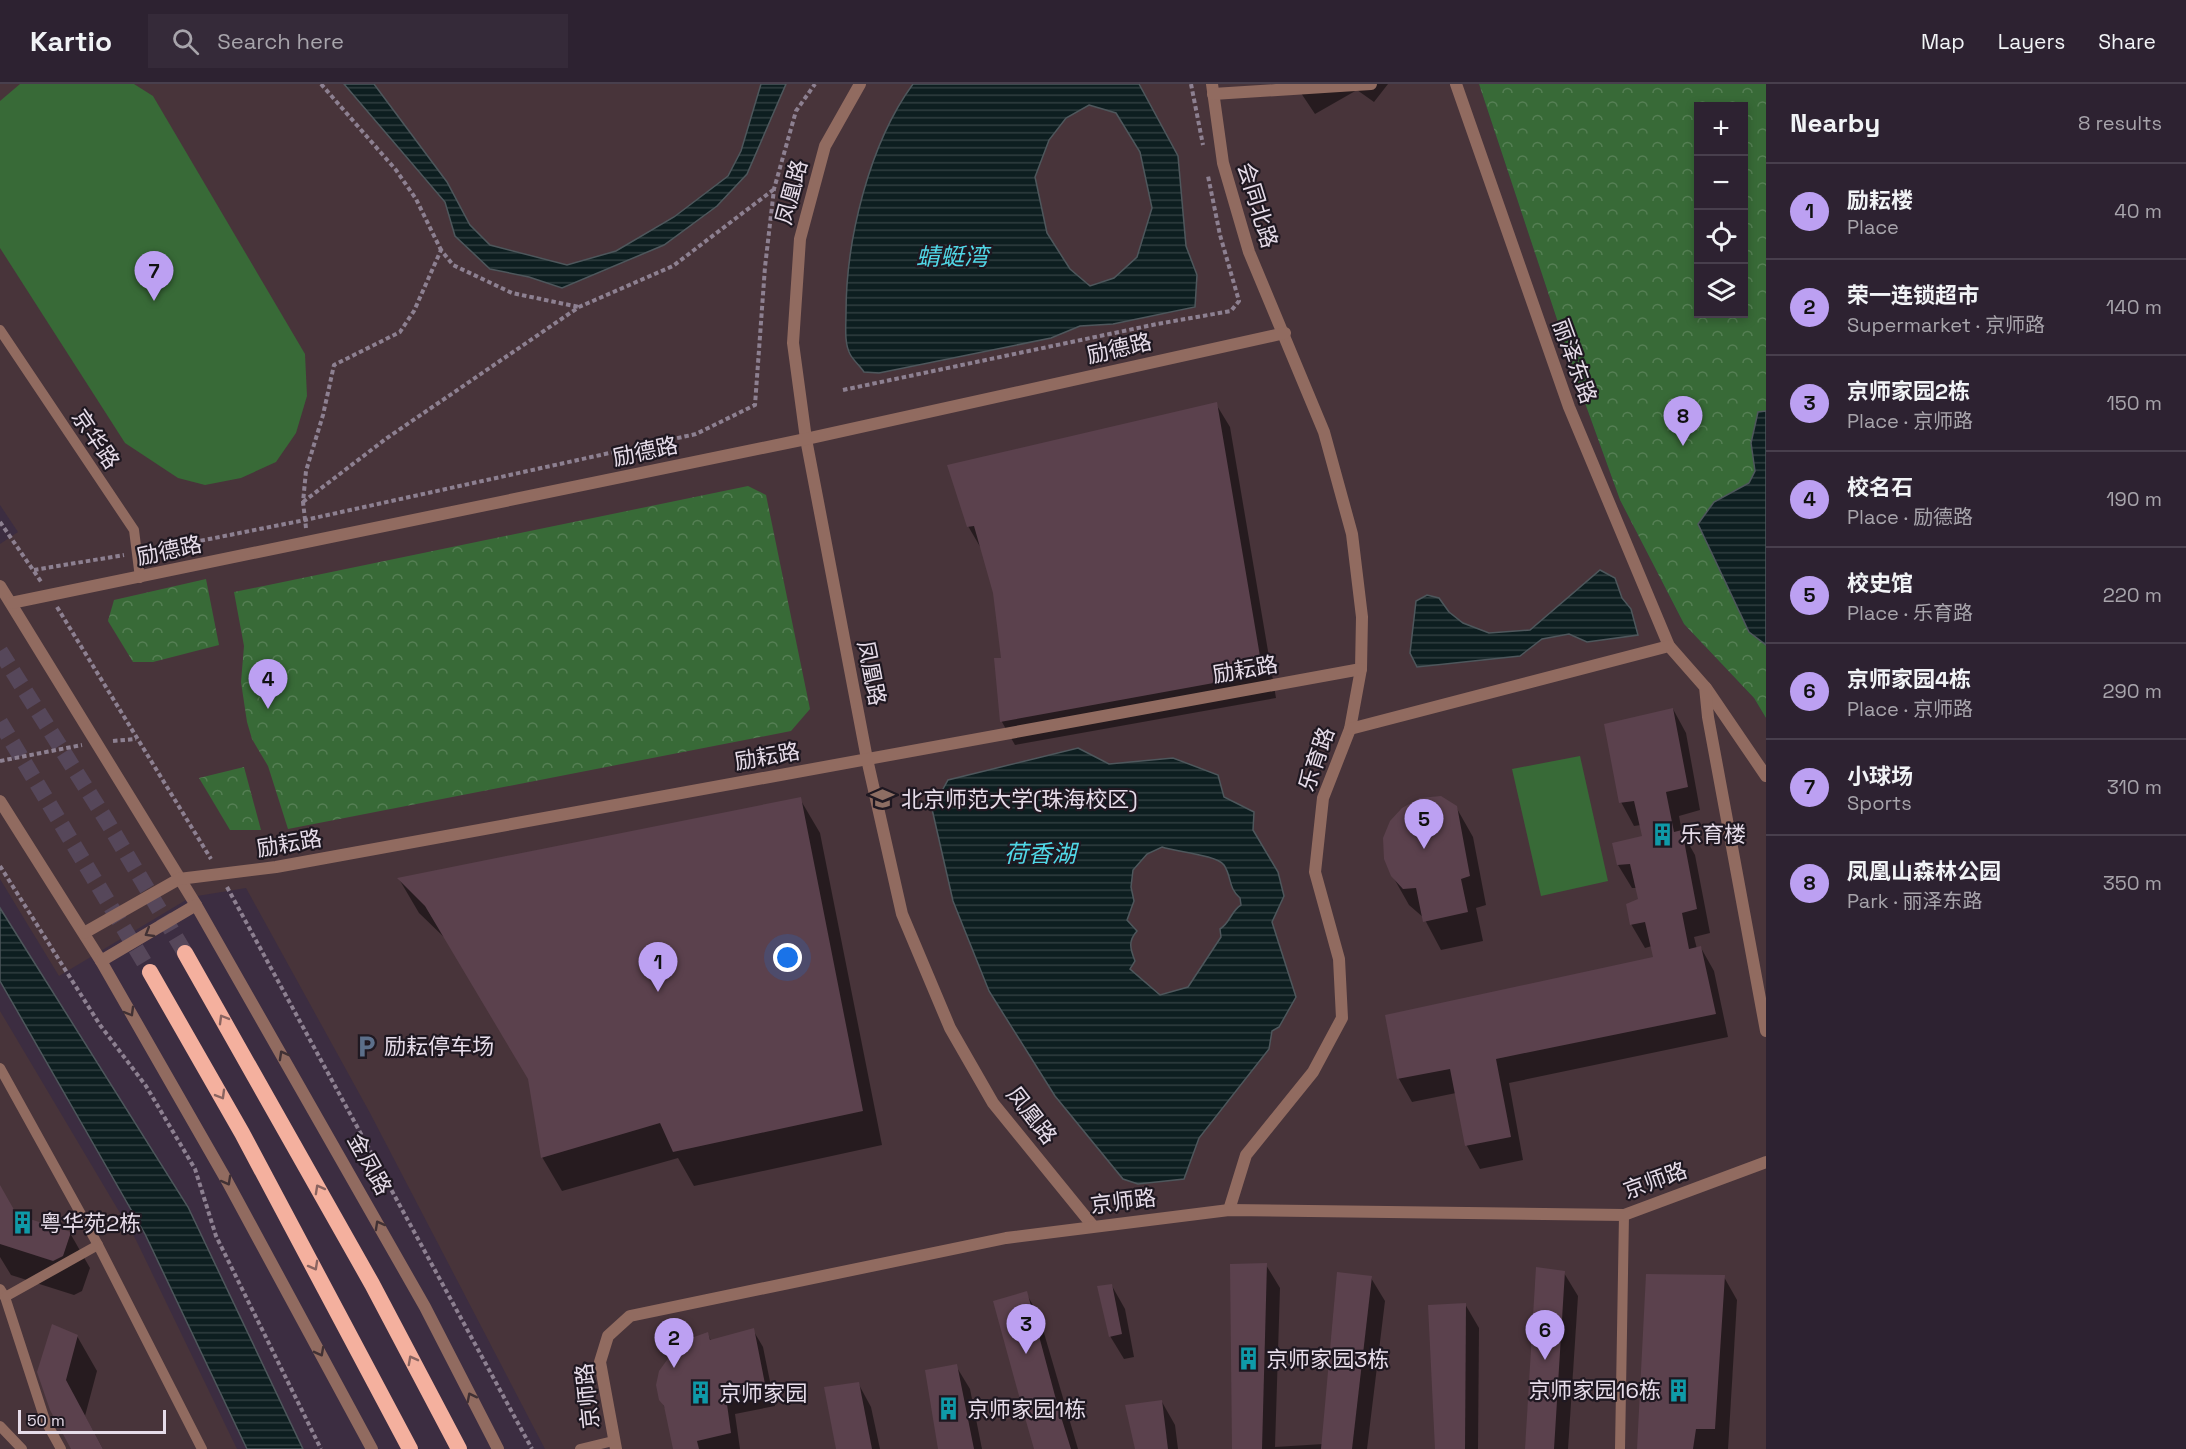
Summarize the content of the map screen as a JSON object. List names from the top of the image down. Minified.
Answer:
{"streets":{"street":["凤凰路","会同北路","励德路","丽泽东路","励耘路","乐育路","金凤路","京师路"],"lane":["京华路"]},"crossings":[["凤凰路","励德路"],["凤凰路","励耘路"],["凤凰路","京师路"],["会同北路","励德路"],["会同北路","乐育路"],["励德路","京华路"],["励德路","乐育路"],["励德路","金凤路"],["励耘路","乐育路"],["励耘路","金凤路"],["乐育路","京师路"]],"one_way":["金凤路"],"water":["蜻蜓湾","荷香湖"],"places":{"school or university":["北京师范大学(珠海校区)"],"building":["乐育楼","粤华苑2栋","京师家园3栋","京师家园16栋","京师家园","京师家园1栋"],"parking":["励耘停车场"]},"scale_bar":"50 m","page":{"header":"Kartio","search":"Search here","nav":["Map","Layers","Share"],"heading":["Nearby","8 results"],"map_buttons":["+","−"],"list":[{"mark":"1","name":"励耘楼","note":"Place","value":"40 m"},{"mark":"2","name":"荣一连锁超市","note":"Supermarket · 京师路","value":"140 m"},{"mark":"3","name":"京师家园2栋","note":"Place · 京师路","value":"150 m"},{"mark":"4","name":"校名石","note":"Place · 励德路","value":"190 m"},{"mark":"5","name":"校史馆","note":"Place · 乐育路","value":"220 m"},{"mark":"6","name":"京师家园4栋","note":"Place · 京师路","value":"290 m"},{"mark":"7","name":"小球场","note":"Sports","value":"310 m"},{"mark":"8","name":"凤凰山森林公园","note":"Park · 丽泽东路","value":"350 m"}],"pins":["7","8","4","5","1","3","6","2"],"scale":"50 m"}}
